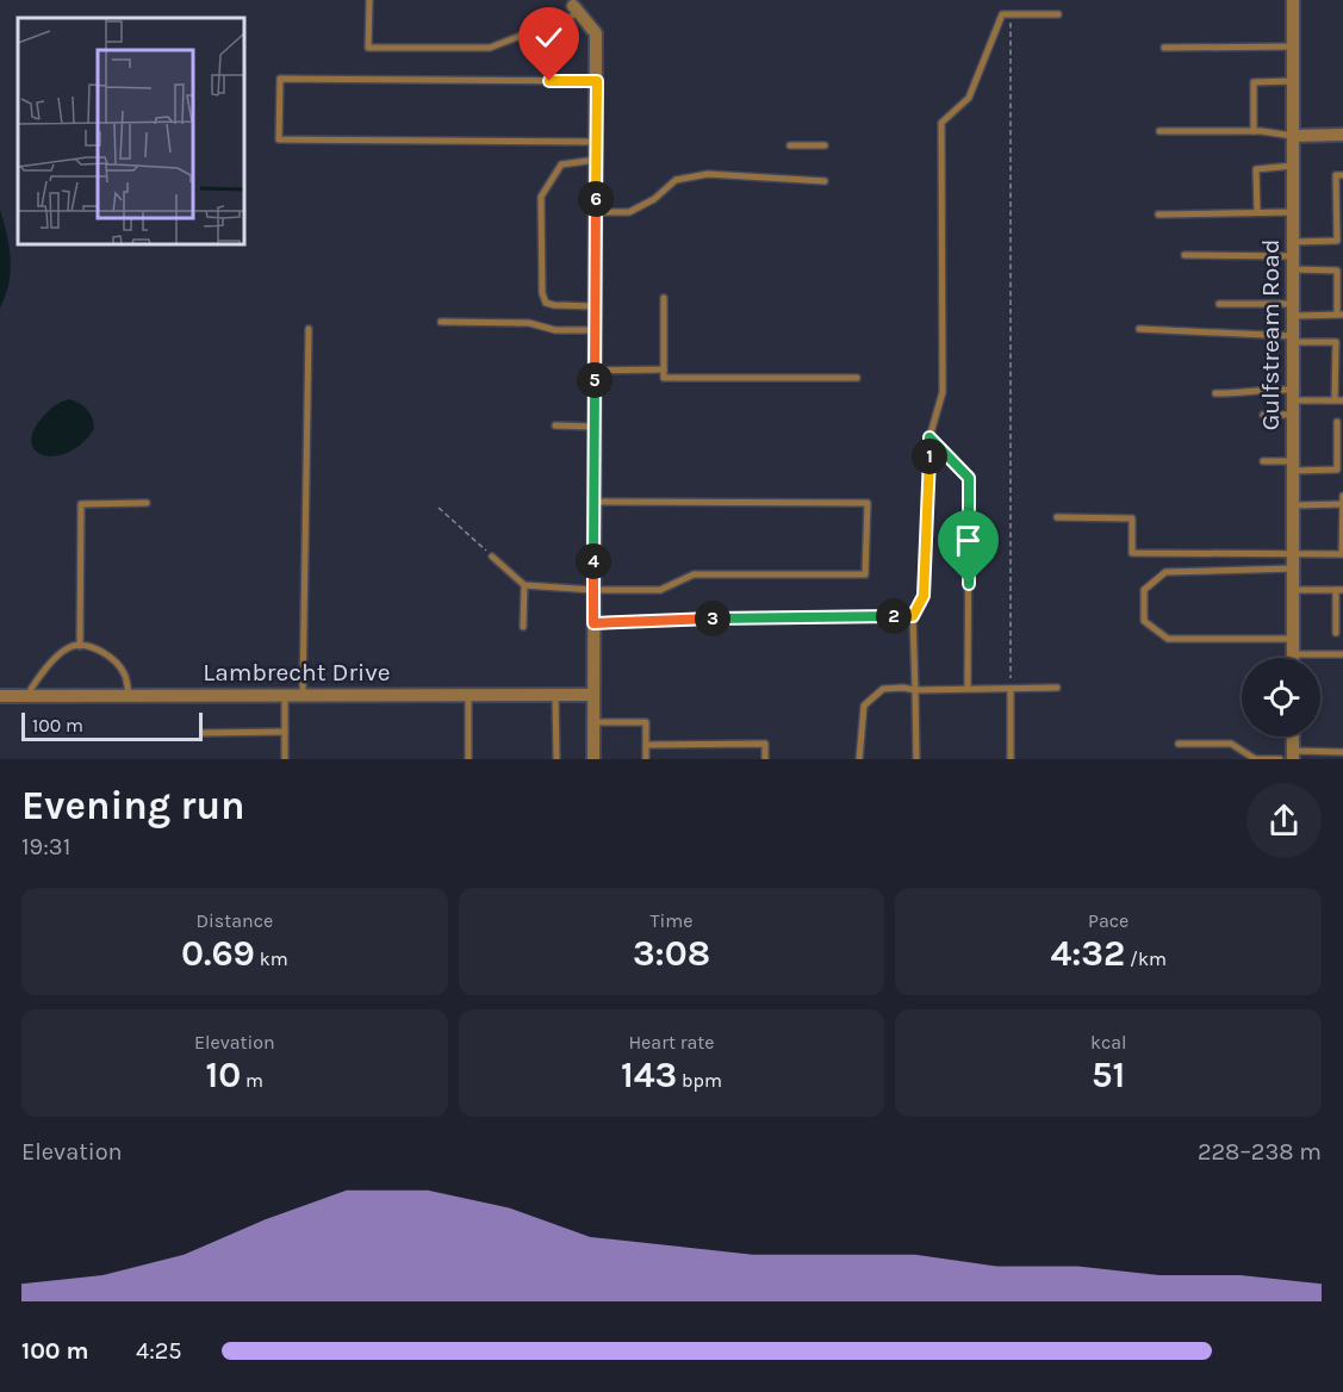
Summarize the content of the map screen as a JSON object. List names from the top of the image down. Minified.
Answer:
{"streets":{"street":["Gulfstream Road","Lambrecht Drive"]},"scale_bar":"100 m","page":{"pins":["6","5","1","4","2","3"],"scale":"100 m","heading":["Evening run","19:31"],"stats":[["Distance","0.69 km"],["Time","3:08"],["Pace","4:32 /km"],["Elevation","10 m"],["Heart rate","143 bpm"],["kcal","51"]],"chart":["Elevation","228–238 m"],"list":[{"name":"100 m","note":"4:25"}]}}
